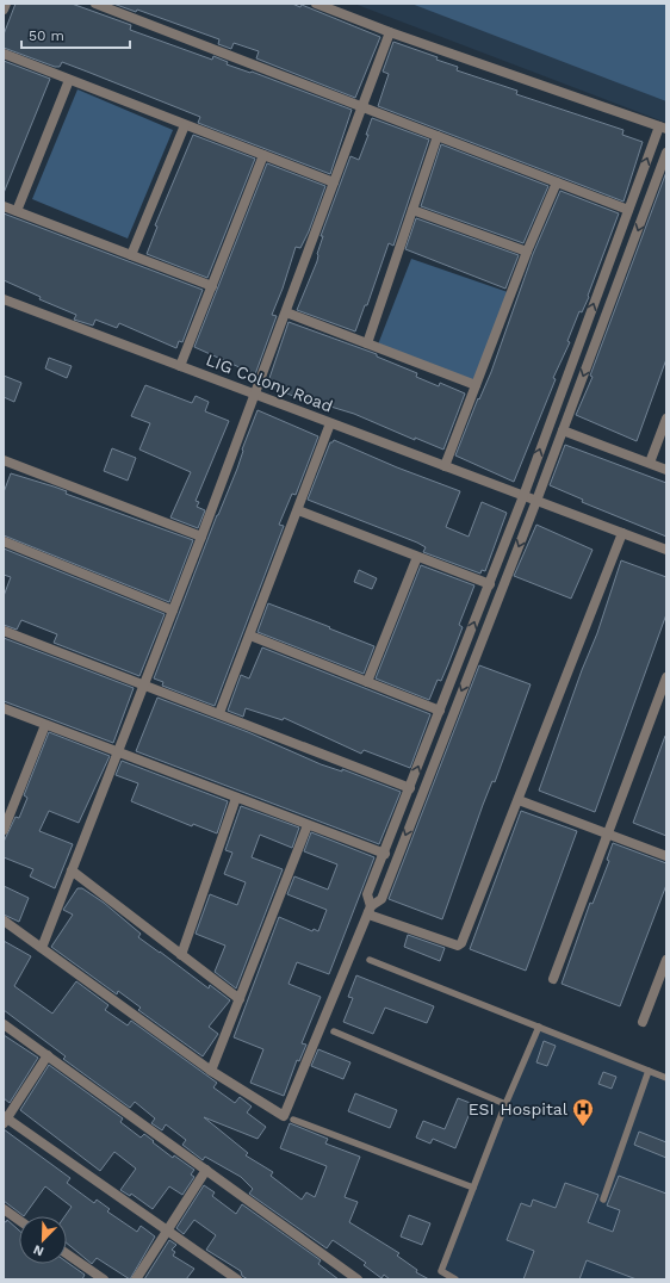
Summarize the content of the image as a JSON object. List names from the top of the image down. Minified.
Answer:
{"streets":{"street":["LIG Colony Road"]},"places":{"hospital":["ESI Hospital"]},"scale_bar":"50 m","north":"bottom left"}
